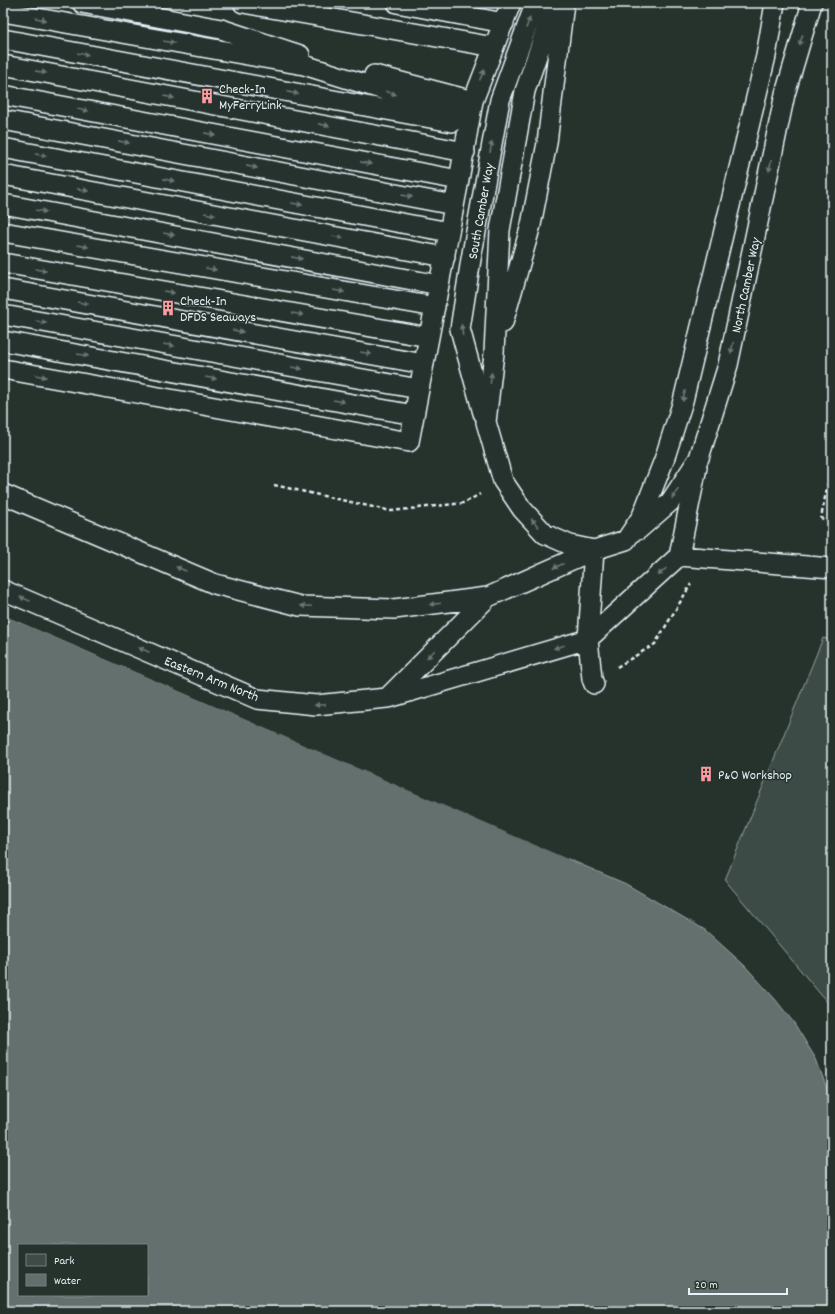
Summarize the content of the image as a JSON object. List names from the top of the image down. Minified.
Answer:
{"streets":{"lane":["South Camber Way","North Camber Way","Eastern Arm North"]},"crossings":[["South Camber Way","North Camber Way"]],"places":{"building":["Check-In MyFerryLink","Check-In DFDS Seaways","P&O Workshop"]},"legend":["Park","Water"],"scale_bar":"20 m"}
